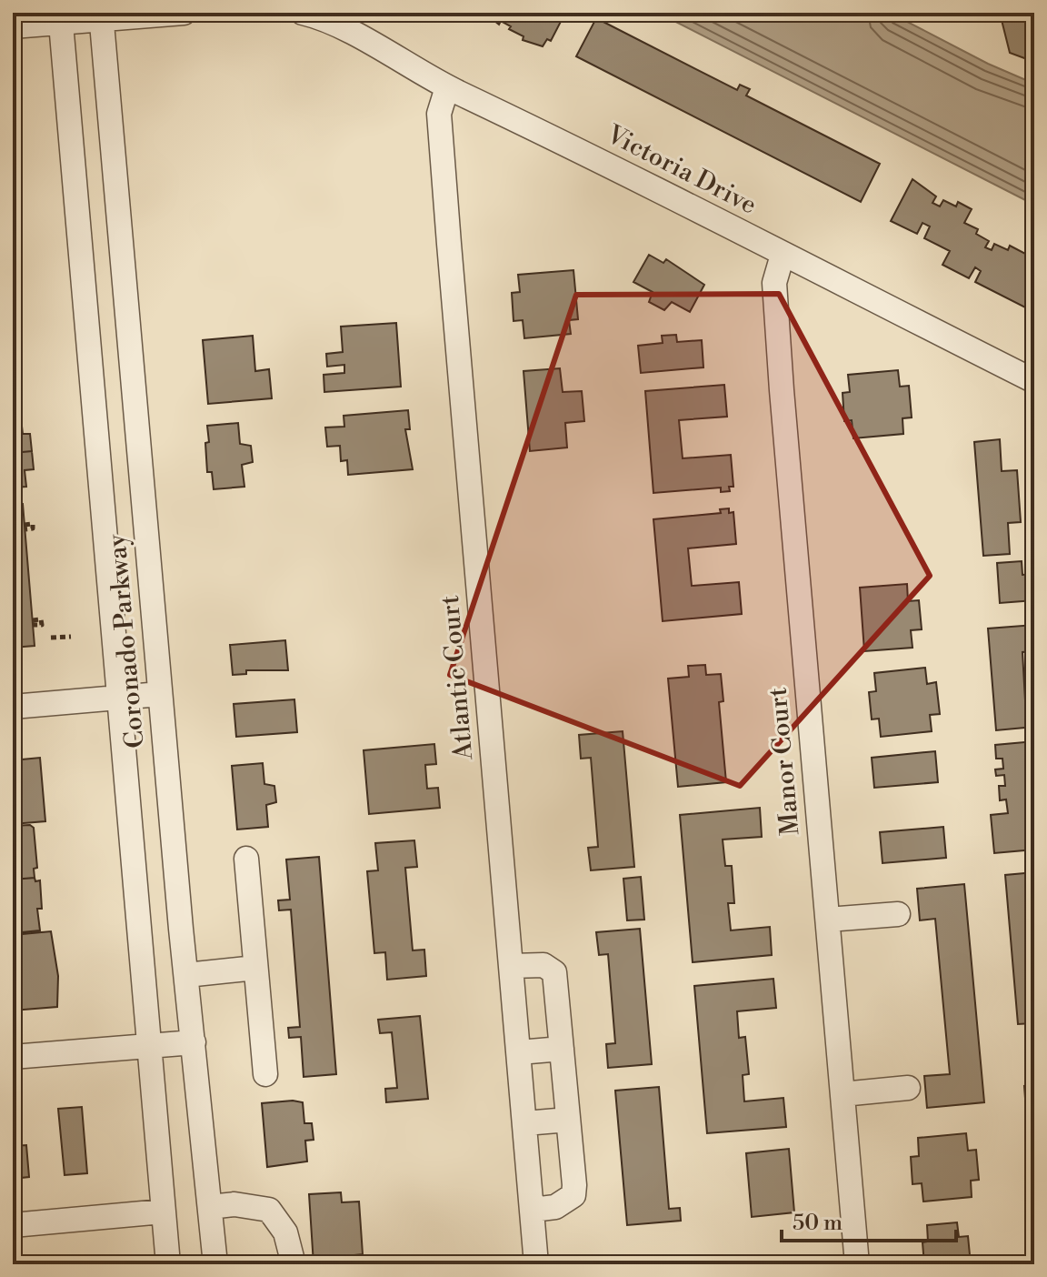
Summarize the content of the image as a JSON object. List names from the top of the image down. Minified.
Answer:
{"streets":{"street":["Victoria Drive","Coronado Parkway","Atlantic Court","Manor Court"]},"crossings":[["Victoria Drive","Atlantic Court"],["Victoria Drive","Manor Court"]],"scale_bar":"50 m"}
